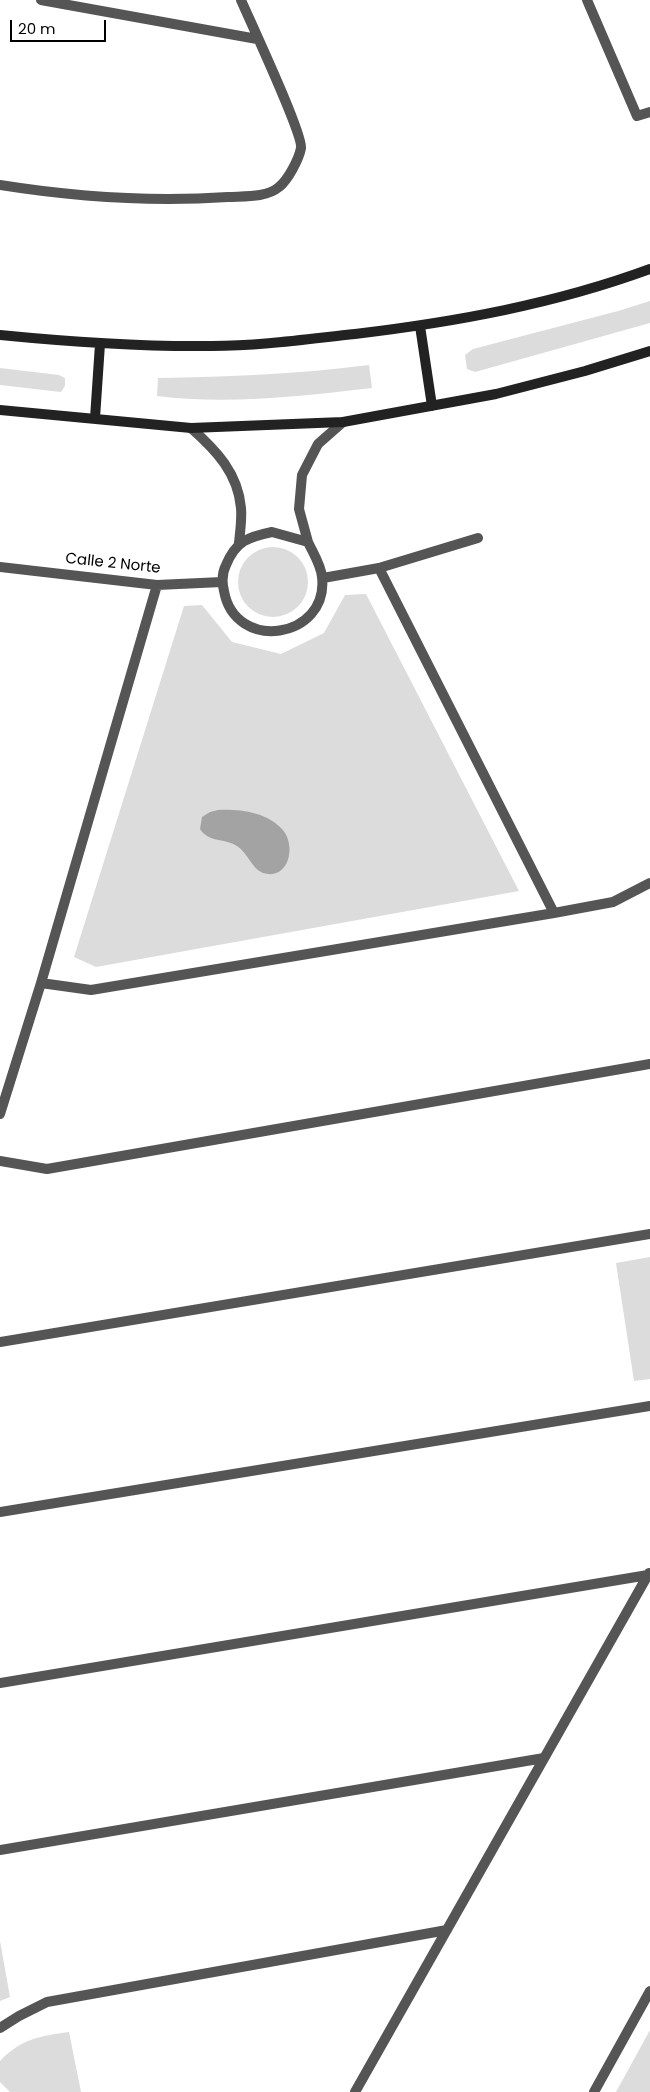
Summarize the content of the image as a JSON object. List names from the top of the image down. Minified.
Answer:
{"streets":{"street":["Calle 2 Norte"]},"scale_bar":"20 m"}
